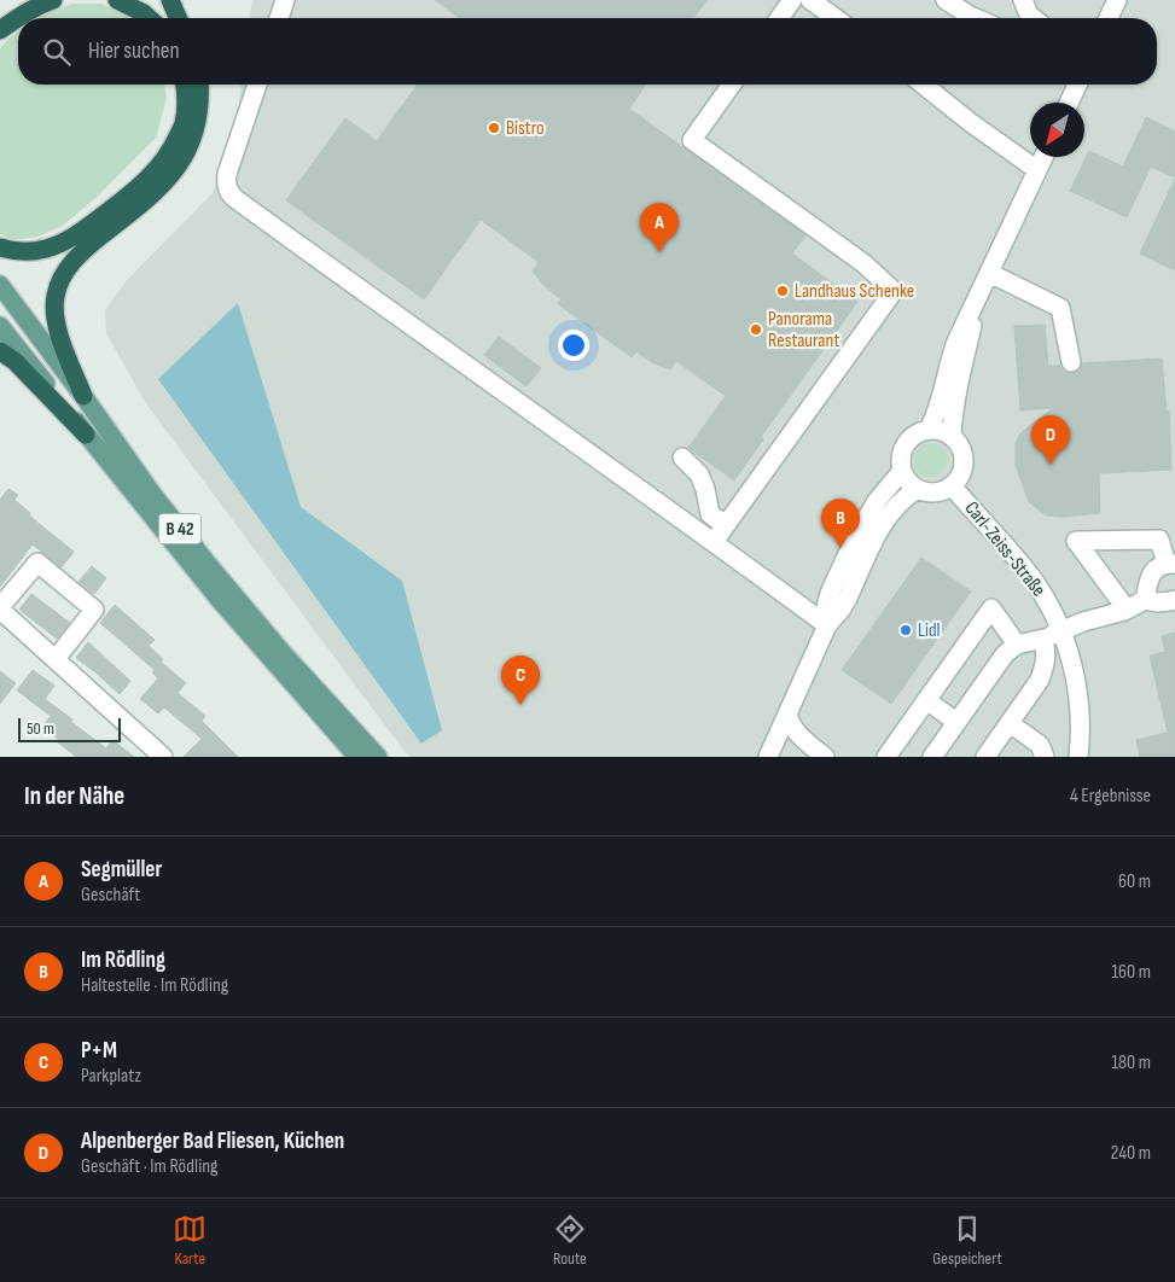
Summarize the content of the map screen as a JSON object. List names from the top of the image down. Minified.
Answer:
{"streets":{"main road":["B 42"],"street":["Carl-Zeiss-Straße"]},"places":["Bistro","Landhaus Schenke","Panorama Restaurant","Lidl"],"scale_bar":"50 m","north":"bottom left","page":{"search":"Hier suchen","pins":["A","D","B","C"],"scale":"50 m","heading":["In der Nähe","4 Ergebnisse"],"list":[{"mark":"A","name":"Segmüller","note":"Geschäft","value":"60 m"},{"mark":"B","name":"Im Rödling","note":"Haltestelle · Im Rödling","value":"160 m"},{"mark":"C","name":"P+M","note":"Parkplatz","value":"180 m"},{"mark":"D","name":"Alpenberger Bad Fliesen, Küchen","note":"Geschäft · Im Rödling","value":"240 m"}],"nav":["Karte","Route","Gespeichert"]}}
